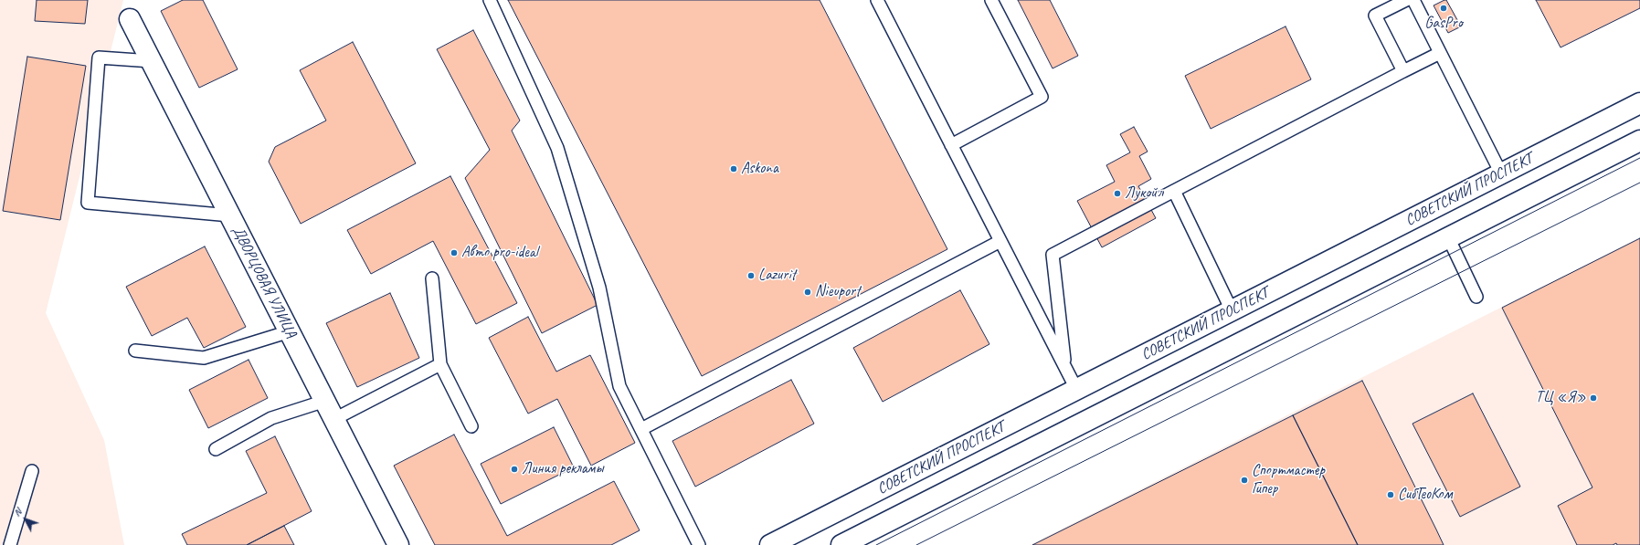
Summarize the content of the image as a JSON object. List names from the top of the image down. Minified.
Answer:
{"streets":{"main road":["СОВЕТСКИЙ ПРОСПЕКТ","ДВОРЦОВАЯ УЛИЦА"]},"places":["GasPro","Askona","Лукойл","Авто pro-ideal","Lazurit","Nieuport","ТЦ «Я»","Линия рекламы","Спортмастер Гипер","СибГеоКом"],"north":"top left"}
